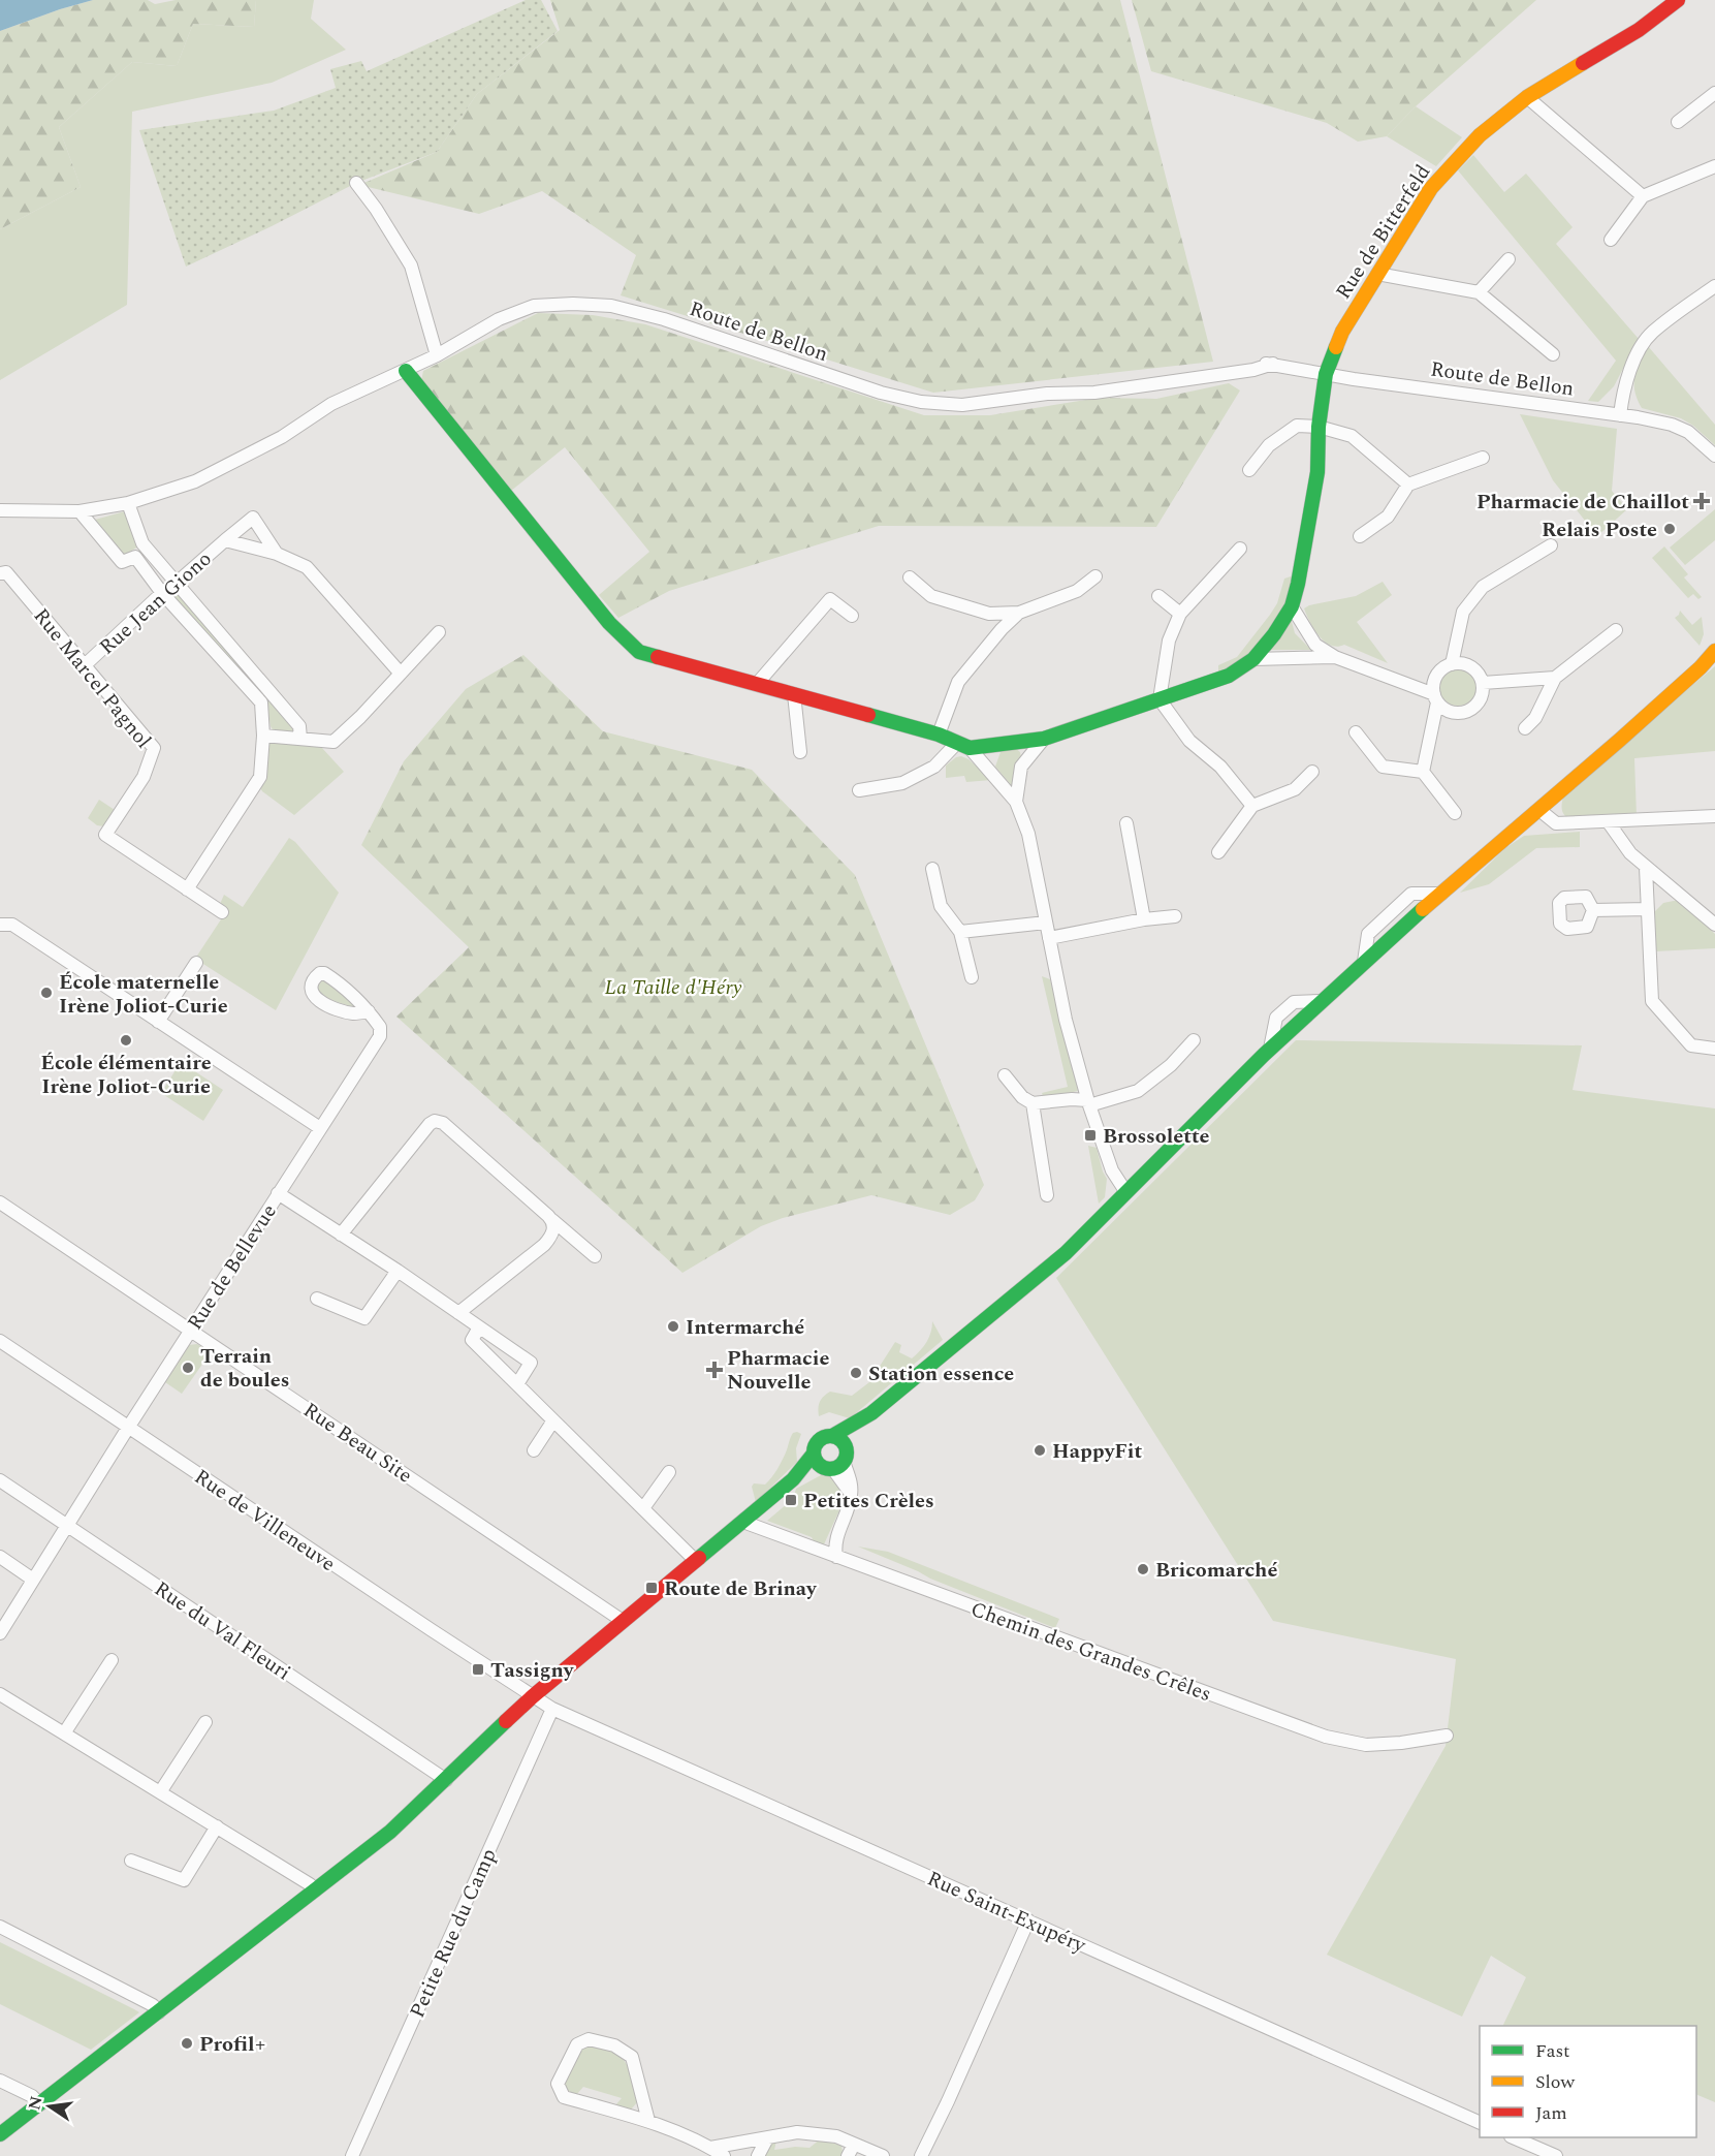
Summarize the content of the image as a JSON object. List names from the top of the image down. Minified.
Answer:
{"streets":{"main road":["Rue de Bitterfeld"],"street":["Route de Bellon","Rue Jean Giono","Rue Marcel Pagnol","Rue de Bellevue","Rue Beau Site","Rue de Villeneuve","Rue du Val Fleuri","Chemin des Grandes Crêles","Rue Saint-Exupéry","Petite Rue du Camp"]},"crossings":[["Rue de Bitterfeld","Route de Bellon"],["Rue Jean Giono","Rue Marcel Pagnol"],["Rue de Bellevue","Rue Beau Site"],["Rue de Bellevue","Rue de Villeneuve"],["Rue de Bellevue","Rue du Val Fleuri"],["Rue de Villeneuve","Rue Saint-Exupéry"],["Rue Saint-Exupéry","Petite Rue du Camp"]],"parks":["La Taille d'Héry"],"places":{"health":["Pharmacie de Chaillot","Pharmacie Nouvelle"],"other":["Relais Poste","École maternelle Irène Joliot-Curie","École élémentaire Irène Joliot-Curie","Intermarché","Terrain de boules","Station essence","HappyFit","Bricomarché","Profil+"],"transit":["Brossolette","Petites Crèles","Route de Brinay","Tassigny"]},"legend":["Fast","Slow","Jam"],"north":"left"}
